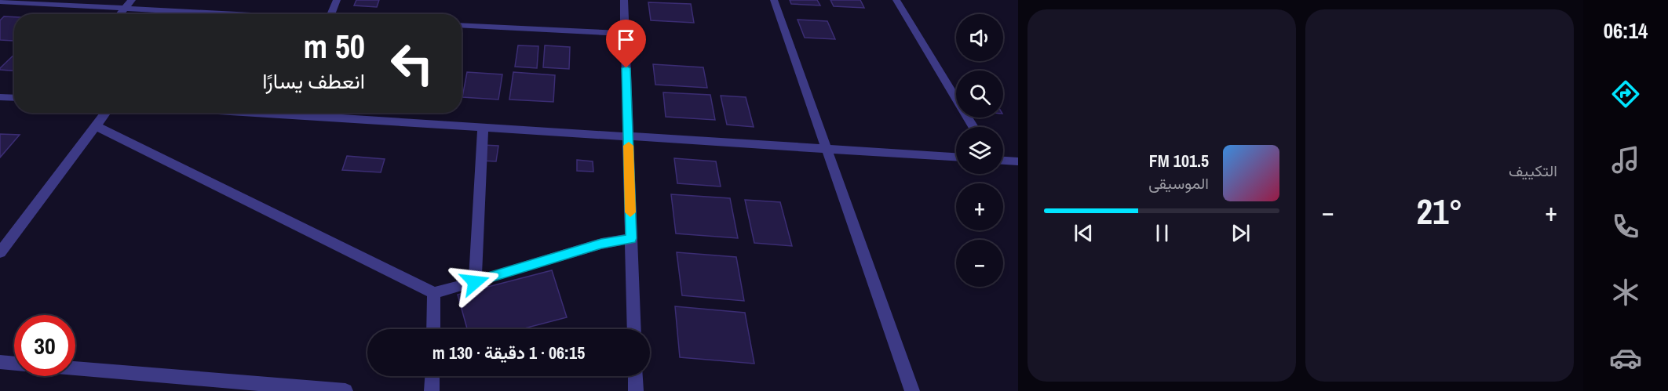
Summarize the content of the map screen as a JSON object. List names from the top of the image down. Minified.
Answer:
{"page":{"tabs":"06:14","tile":"التكييف","map_buttons":["+","−"],"turn":["50 m","انعطف يسارًا"],"song":["101.5 FM","الموسيقى"],"heat":["−","21°","+"],"limit":"30","trip":"06:15 · 1 دقيقة · 130 m"}}
